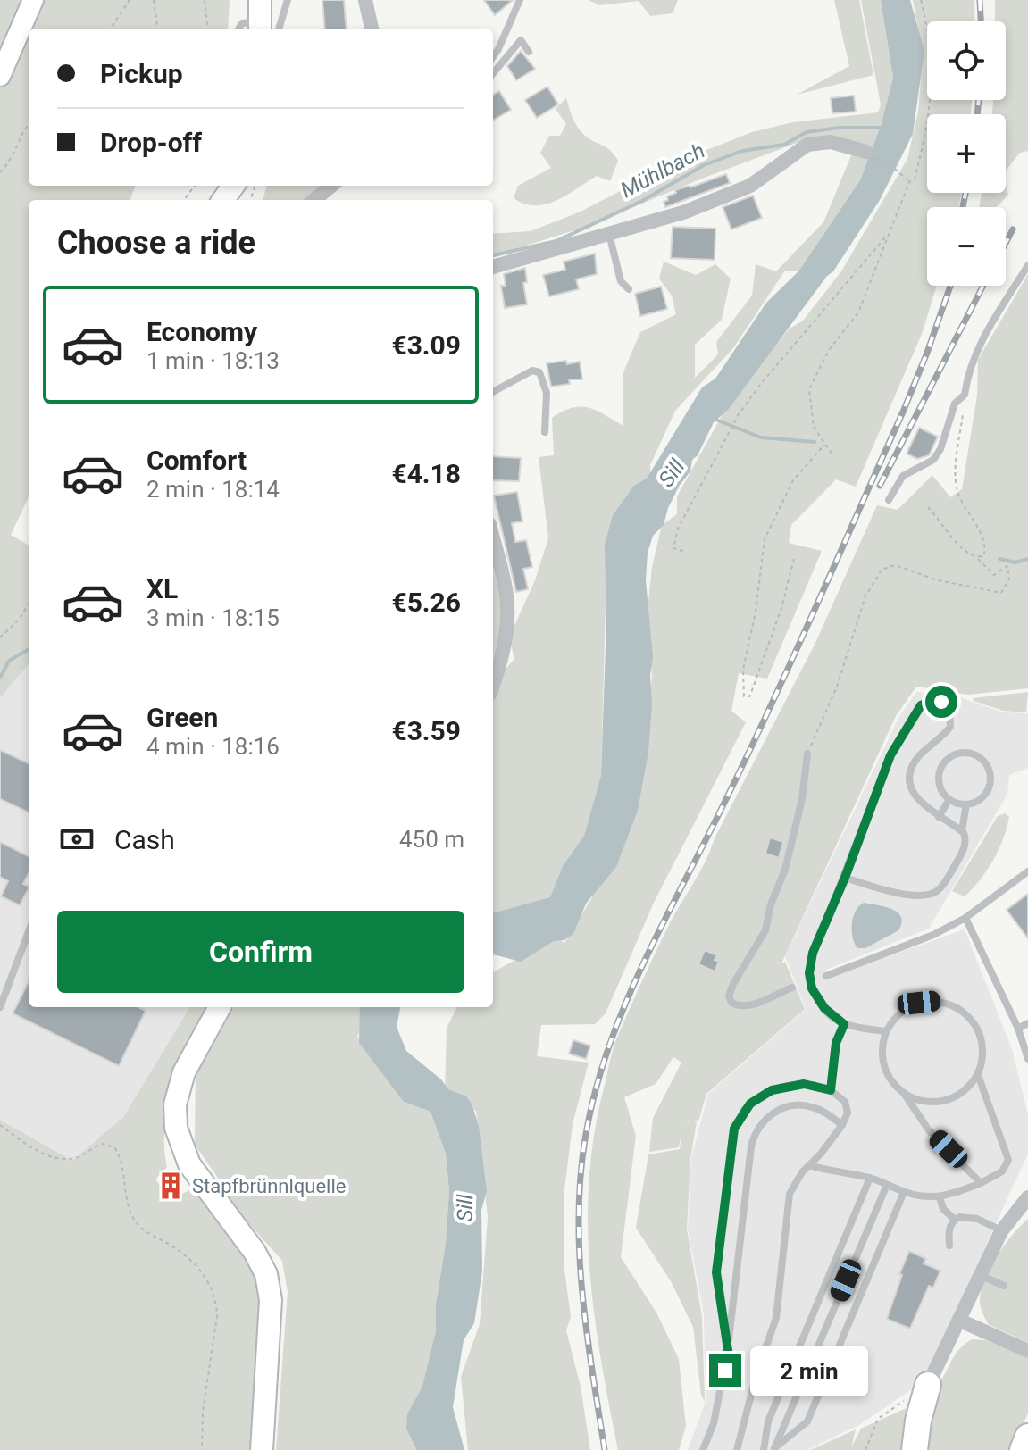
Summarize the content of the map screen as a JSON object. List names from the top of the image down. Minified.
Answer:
{"water":["Mühlbach","Sill"],"places":{"building":["Stapfbrünnlquelle"]},"page":{"map_buttons":["+","−"],"banner":["Pickup","Drop-off"],"heading":"Choose a ride","list":[{"name":"Economy","note":"1 min · 18:13","value":"€3.09"},{"name":"Comfort","note":"2 min · 18:14","value":"€4.18"},{"name":"XL","note":"3 min · 18:15","value":"€5.26"},{"name":"Green","note":"4 min · 18:16","value":"€3.59"}],"pay":["Cash","450 m"],"buttons":"Confirm","bubble":"2 min"}}
